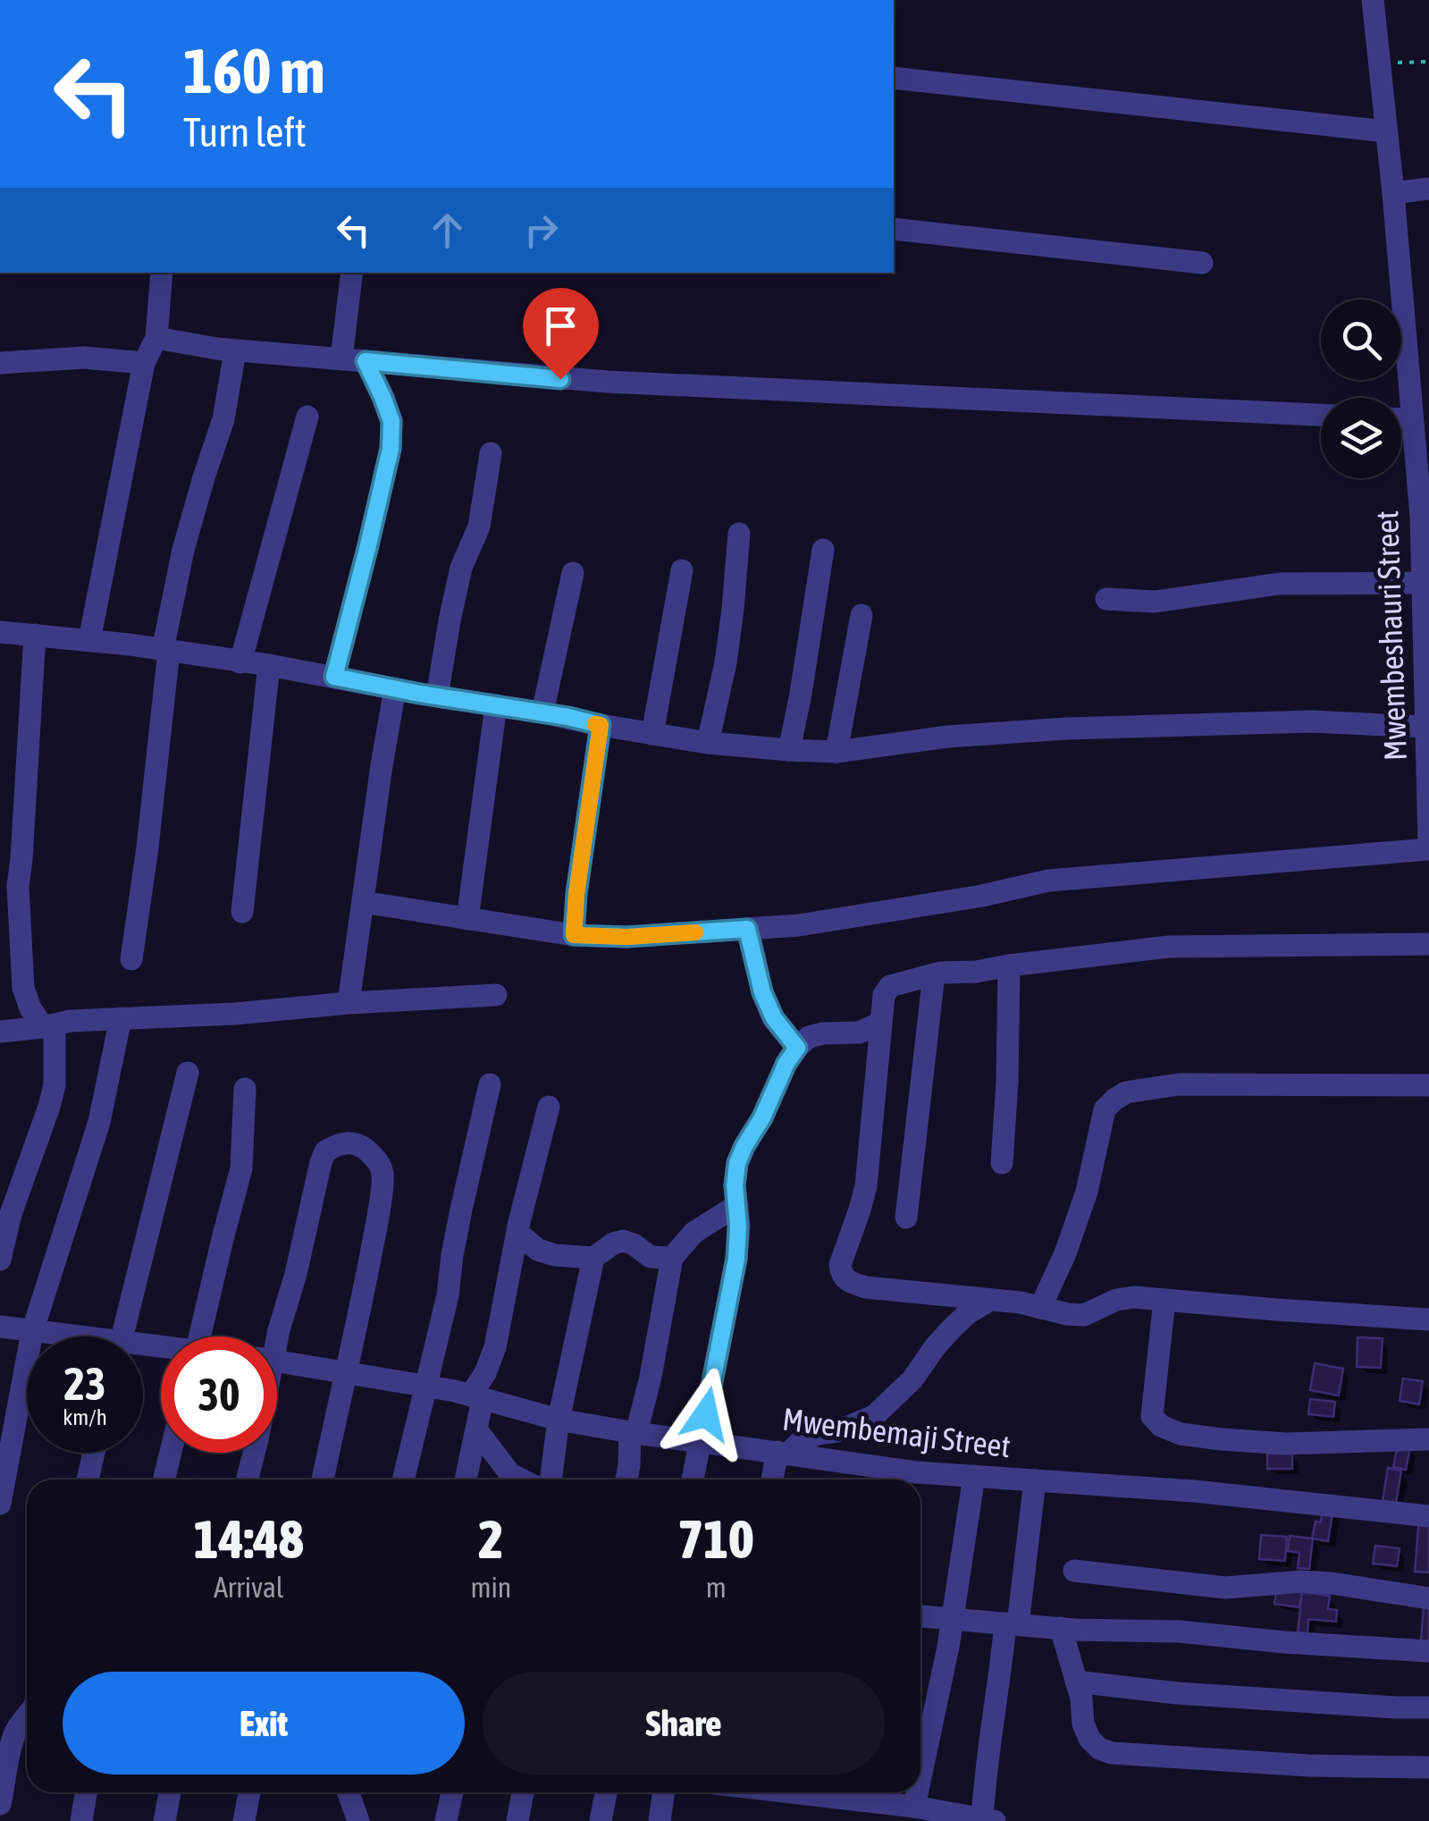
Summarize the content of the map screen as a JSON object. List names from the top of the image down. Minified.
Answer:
{"streets":{"street":["Mwembeshauri Street","Mwembemaji Street"]},"page":{"turn":["160 m","Turn left"],"speed":"23 km/h","limit":"30","eta":["14:48","Arrival","2","min","710","m"],"buttons":["Exit","Share"]}}
